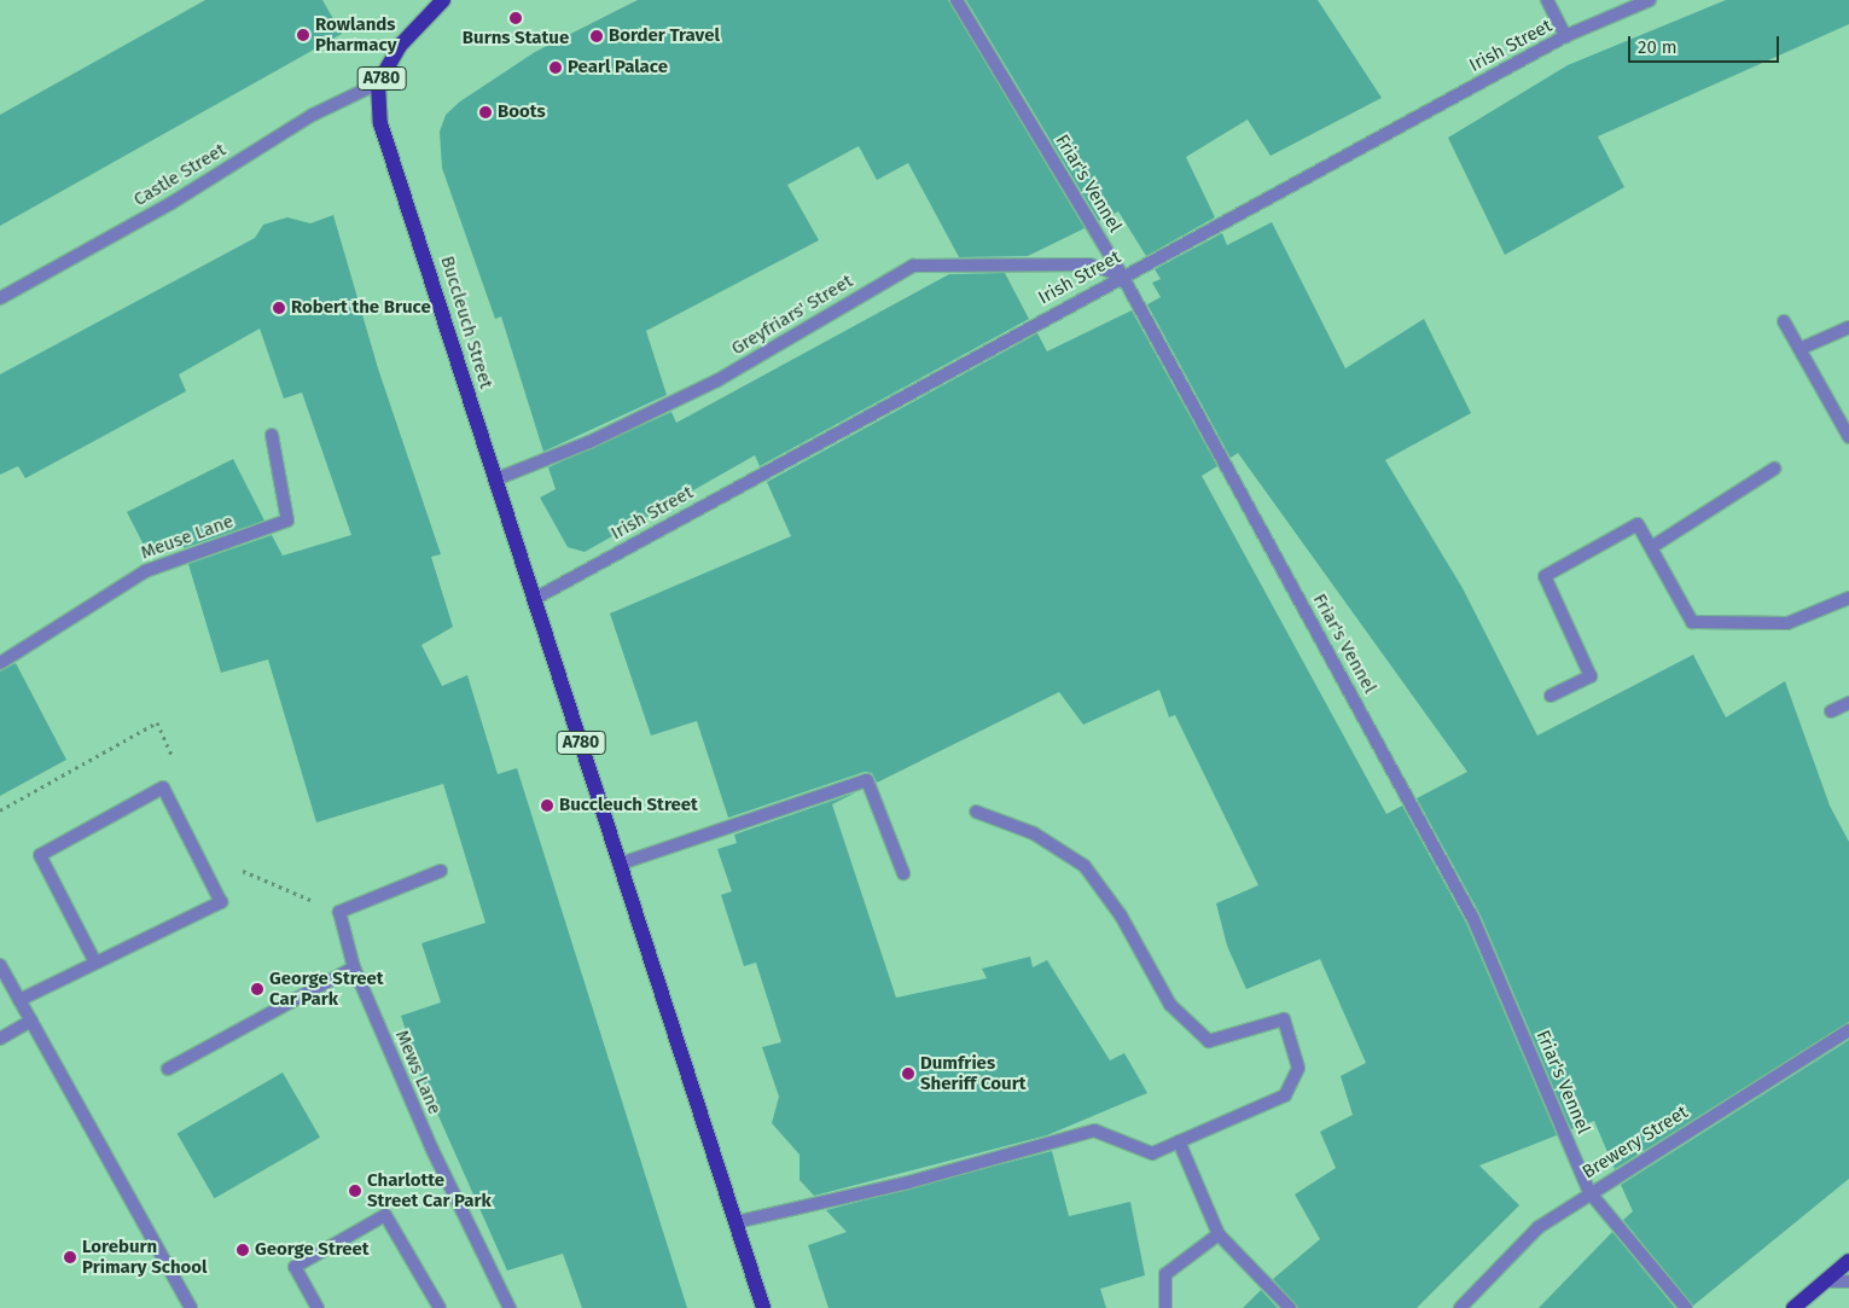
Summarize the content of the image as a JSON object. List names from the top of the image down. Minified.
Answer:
{"streets":{"main road":["A780","Buccleuch Street"],"street":["Irish Street","Castle Street","Friar's Vennel","Greyfriars' Street","Meuse Lane","Mews Lane","Brewery Street"]},"crossings":[["Irish Street","Friar's Vennel"],["Irish Street","Greyfriars' Street"],["Irish Street","Buccleuch Street"],["A780","Castle Street"],["A780","Buccleuch Street"],["Castle Street","Buccleuch Street"],["Friar's Vennel","Greyfriars' Street"],["Friar's Vennel","Brewery Street"],["Greyfriars' Street","Buccleuch Street"]],"places":["Burns Statue","Rowlands Pharmacy","Border Travel","Pearl Palace","Boots","Robert the Bruce","Buccleuch Street","George Street Car Park","Dumfries Sheriff Court","Charlotte Street Car Park","George Street","Loreburn Primary School"],"scale_bar":"20 m"}
